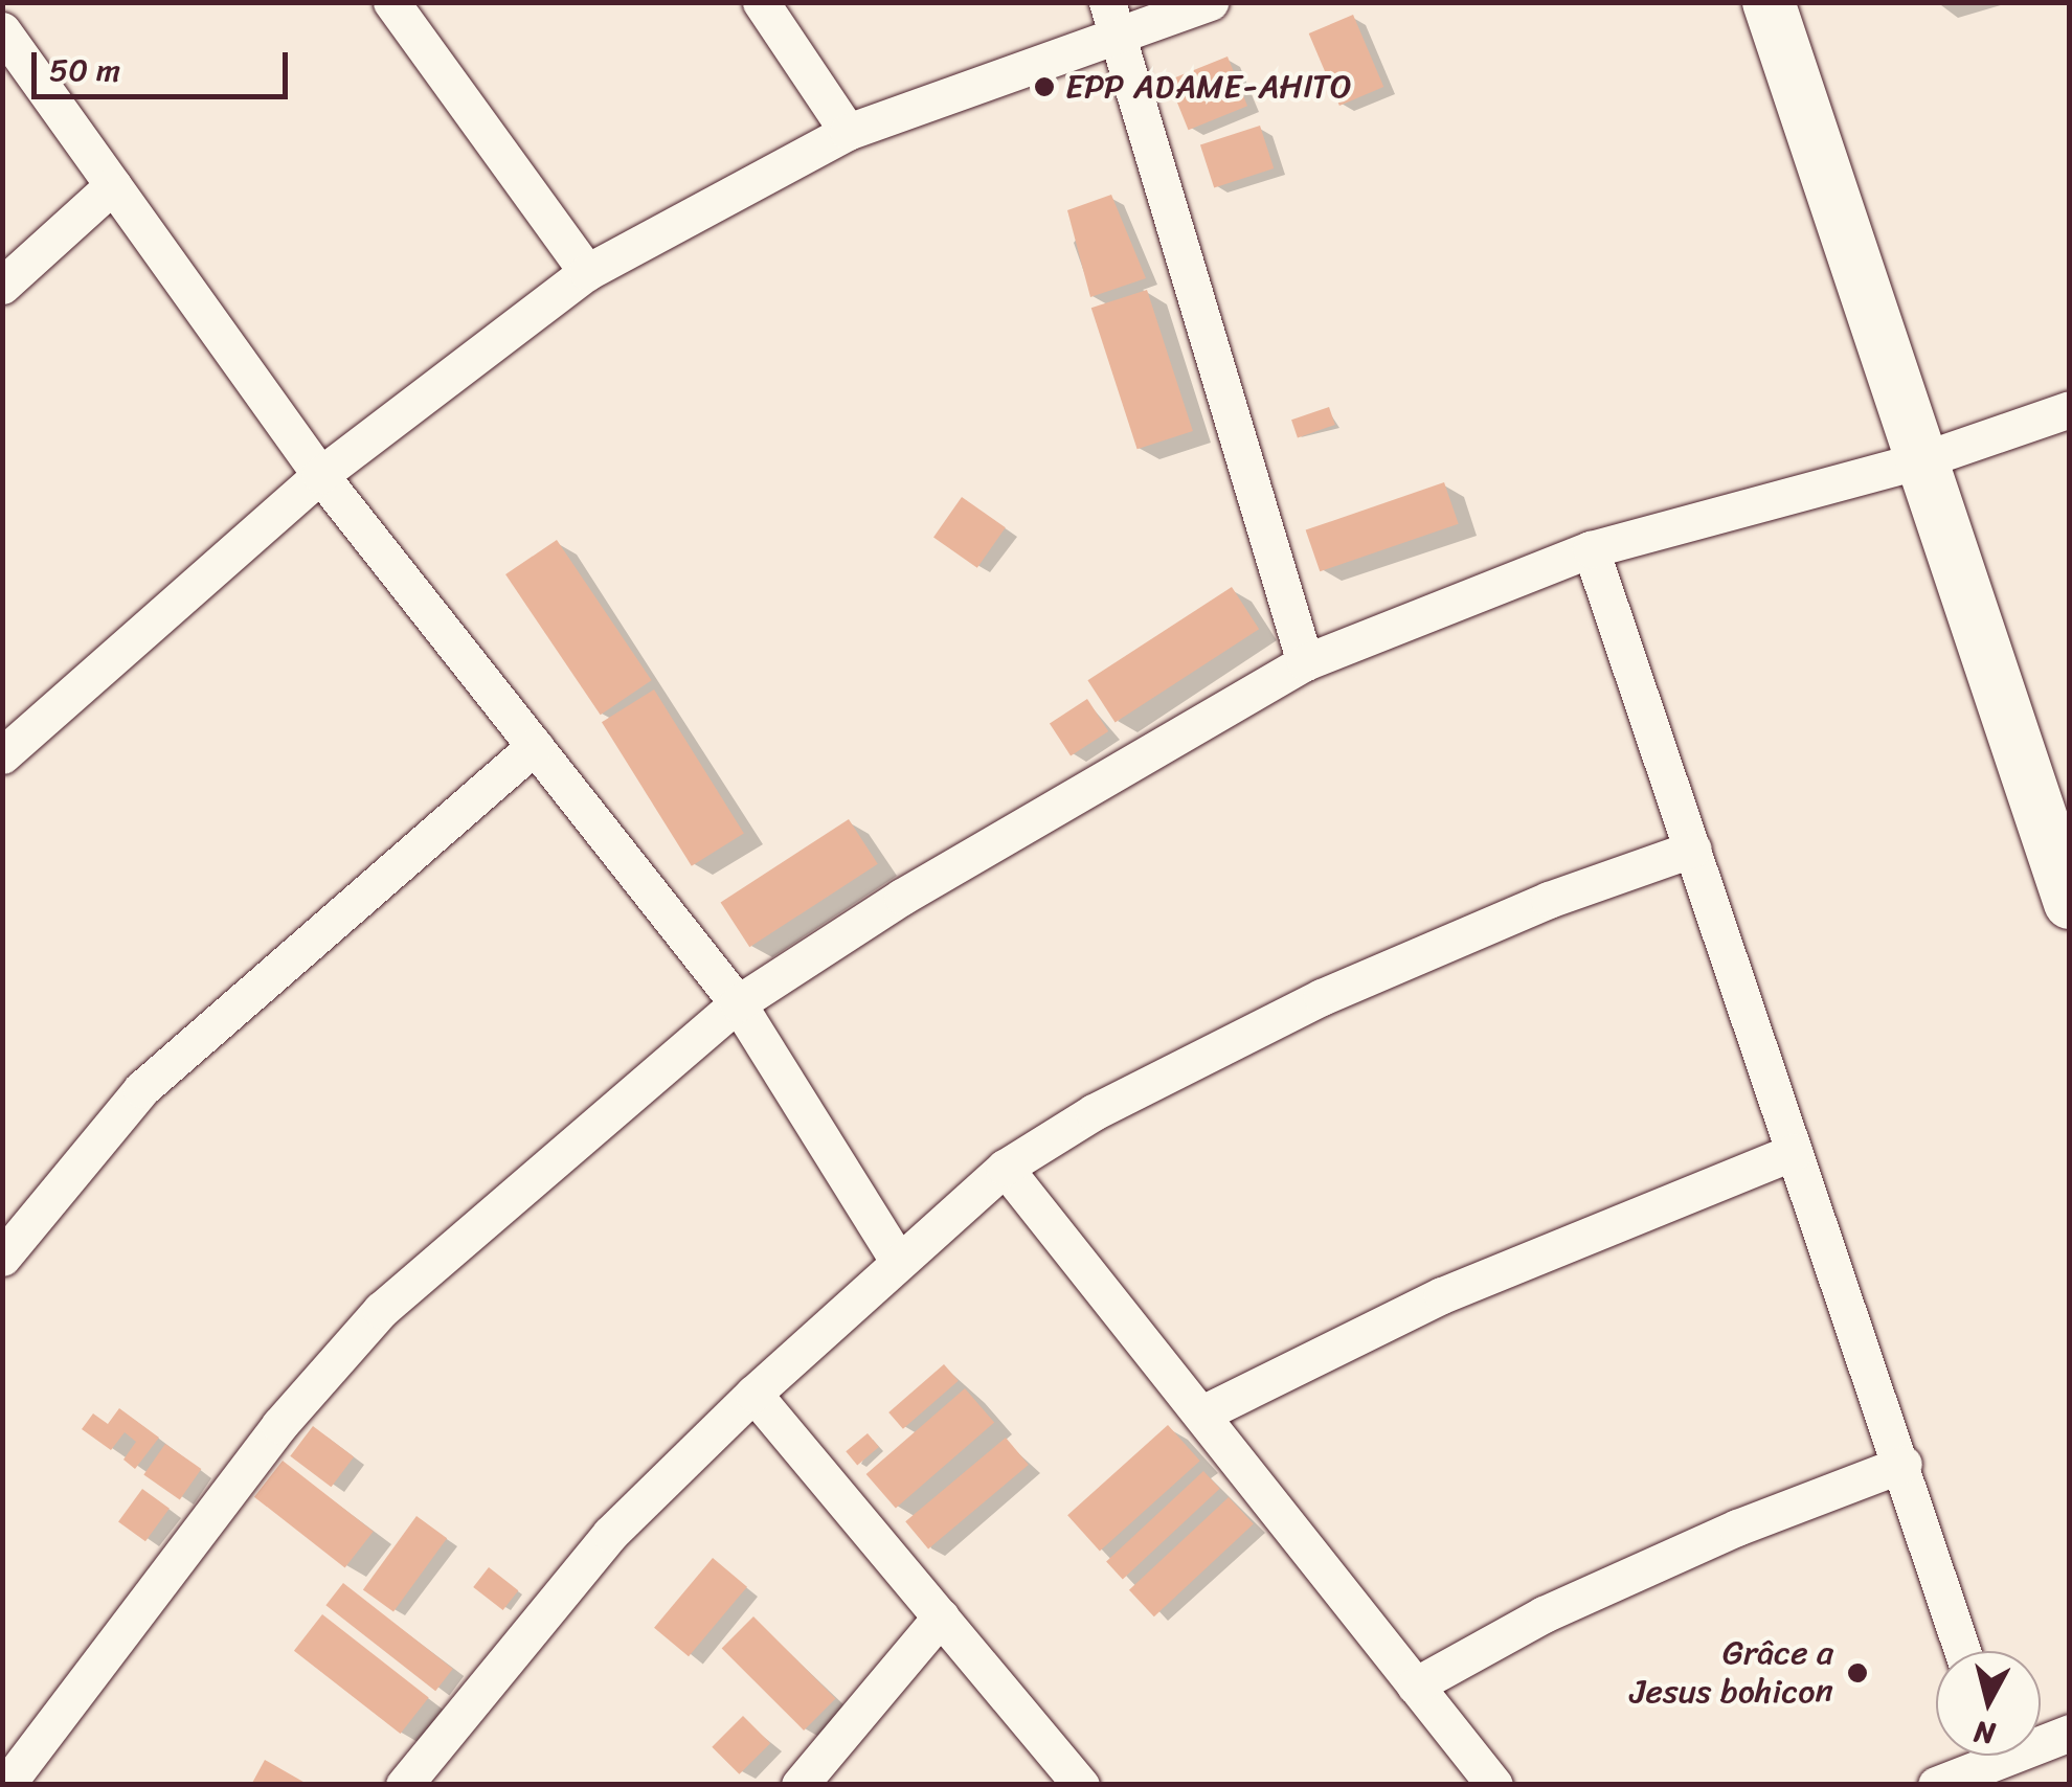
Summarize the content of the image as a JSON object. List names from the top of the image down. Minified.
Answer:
{"places":["EPP ADAME-AHITO","Grâce a Jesus bohicon"],"scale_bar":"50 m","north":"bottom"}
